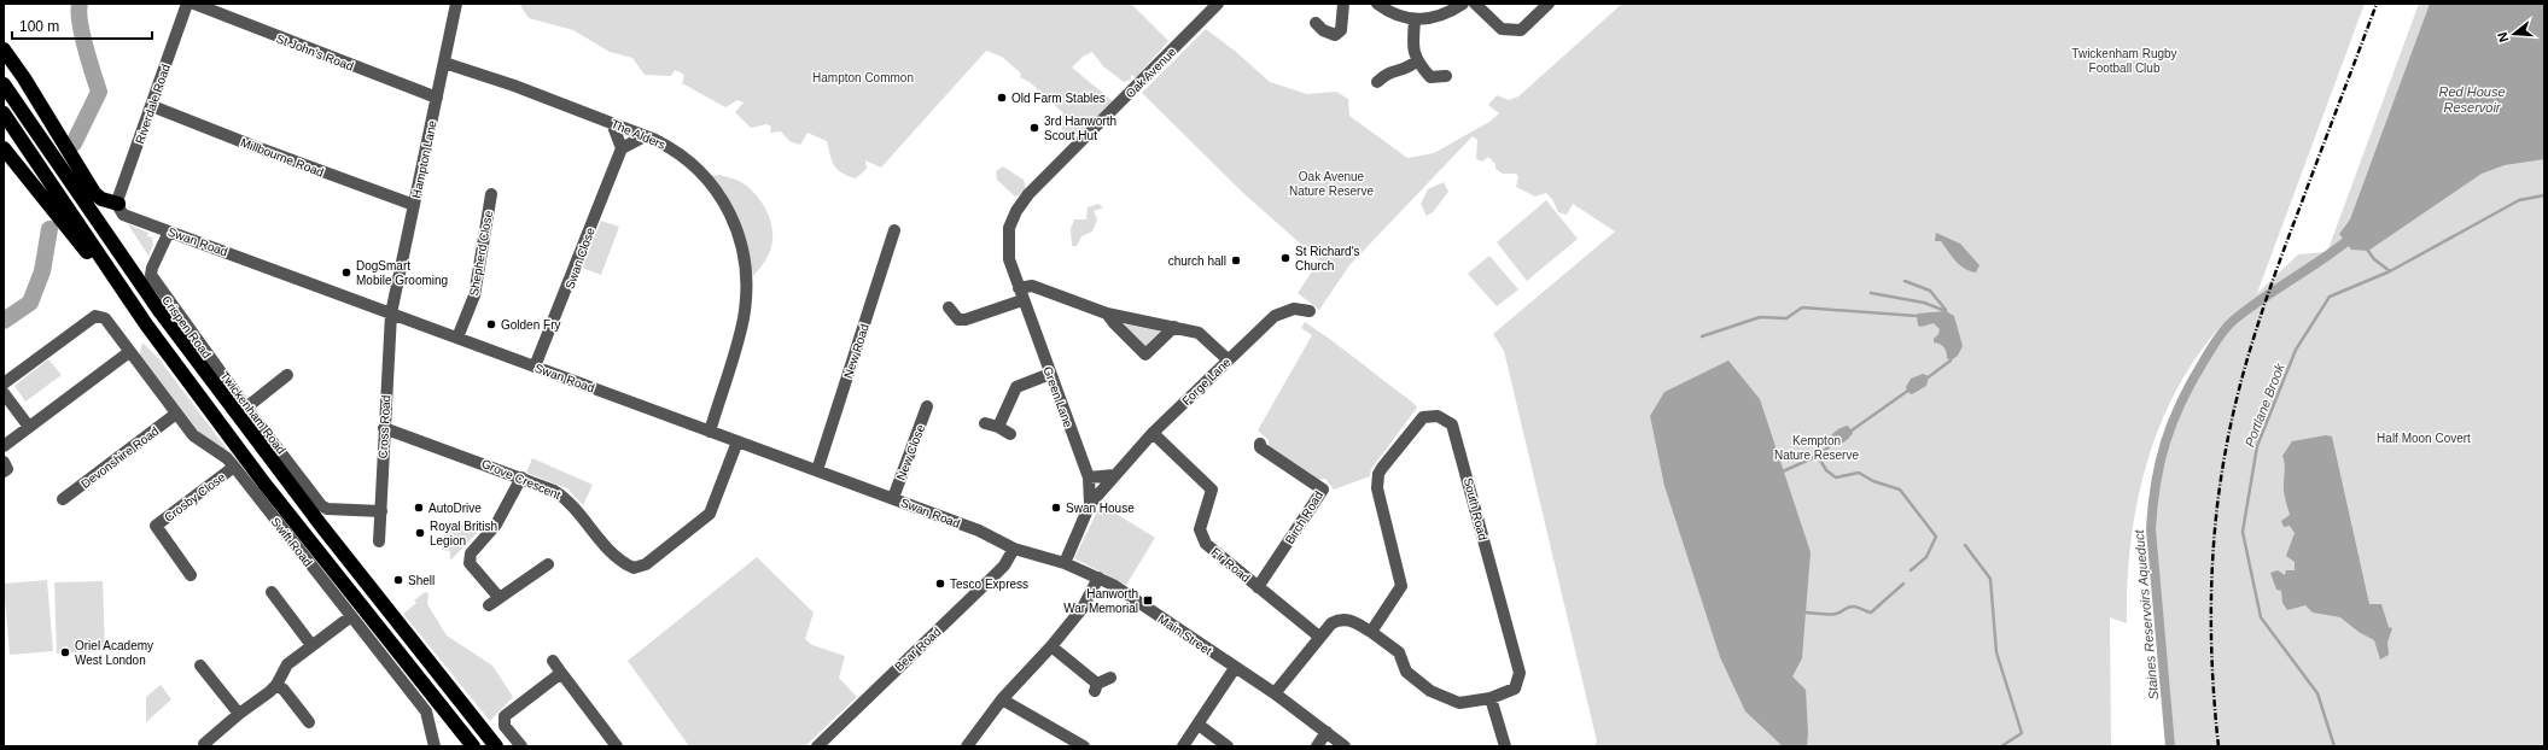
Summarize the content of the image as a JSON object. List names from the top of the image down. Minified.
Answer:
{"streets":{"highway":["Twickenham Road"],"street":["St John's Road","Oak Avenue","Riverdale Road","The Alders","Millbourne Road","Hampton Lane","Swan Road","Shepherd Close","Swan Close","Crispen Road","New Road","Forge Lane","Green Lane","Cross Road","New Close","Devonshire Road","Grove Crescent","Crosby Close","South Road","Birch Road","Swift Road","Fir Road","Main Street","Bear Road"]},"crossings":[["St John's Road","Hampton Lane"],["Oak Avenue","Green Lane"],["Riverdale Road","Millbourne Road"],["Riverdale Road","Swan Road"],["The Alders","Hampton Lane"],["The Alders","Swan Road"],["Millbourne Road","Hampton Lane"],["Hampton Lane","Swan Road"],["Hampton Lane","Cross Road"],["Swan Road","Shepherd Close"],["Swan Road","Swan Close"],["Swan Road","Crispen Road"],["Swan Road","New Road"],["Swan Road","Cross Road"],["Swan Road","New Close"],["Swan Road","Grove Crescent"],["Swan Road","Main Street"],["Swan Road","Bear Road"],["Crispen Road","Cross Road"],["Forge Lane","Green Lane"],["Forge Lane","Fir Road"],["Green Lane","Main Street"],["Cross Road","Grove Crescent"],["Devonshire Road","Swift Road"],["Crosby Close","Swift Road"],["South Road","Fir Road"],["South Road","Main Street"],["Birch Road","Fir Road"],["Main Street","Bear Road"]],"water":["Red House Reservoir","Portlane Brook","Staines Reservoirs Aqueduct"],"parks":["Twickenham Rugby Football Club","Hampton Common","Oak Avenue Nature Reserve","Half Moon Covert","Kempton Nature Reserve"],"places":{"other":["Old Farm Stables","3rd Hanworth Scout Hut","St Richard's Church","church hall","DogSmart Mobile Grooming","Golden Fry","AutoDrive","Swan House","Royal British Legion","Shell","Tesco Express","Oriel Academy West London"],"transit":["Hanworth War Memorial"]},"scale_bar":"100 m","north":"left"}
